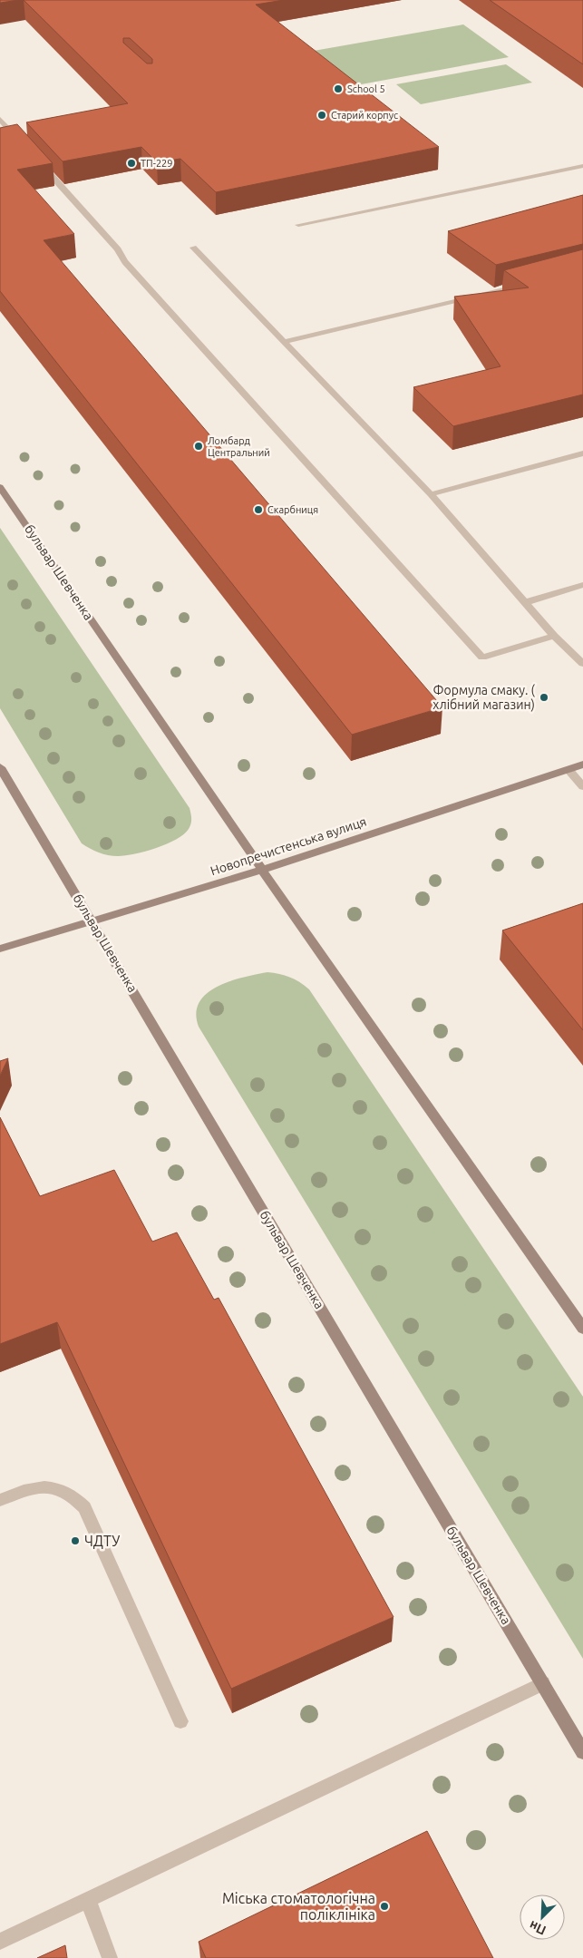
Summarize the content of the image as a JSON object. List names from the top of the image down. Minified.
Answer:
{"streets":{"main road":["бульвар Шевченка","Новопречистенська вулиця"]},"crossings":[["бульвар Шевченка","Новопречистенська вулиця"]],"places":["School 5","Старий корпус","ТП-229","Ломбард Центральний","Скарбниця","Формула смаку. ( хлібний магазин)","ЧДТУ","Міська стоматологічна поліклініка"],"north":"bottom left"}
